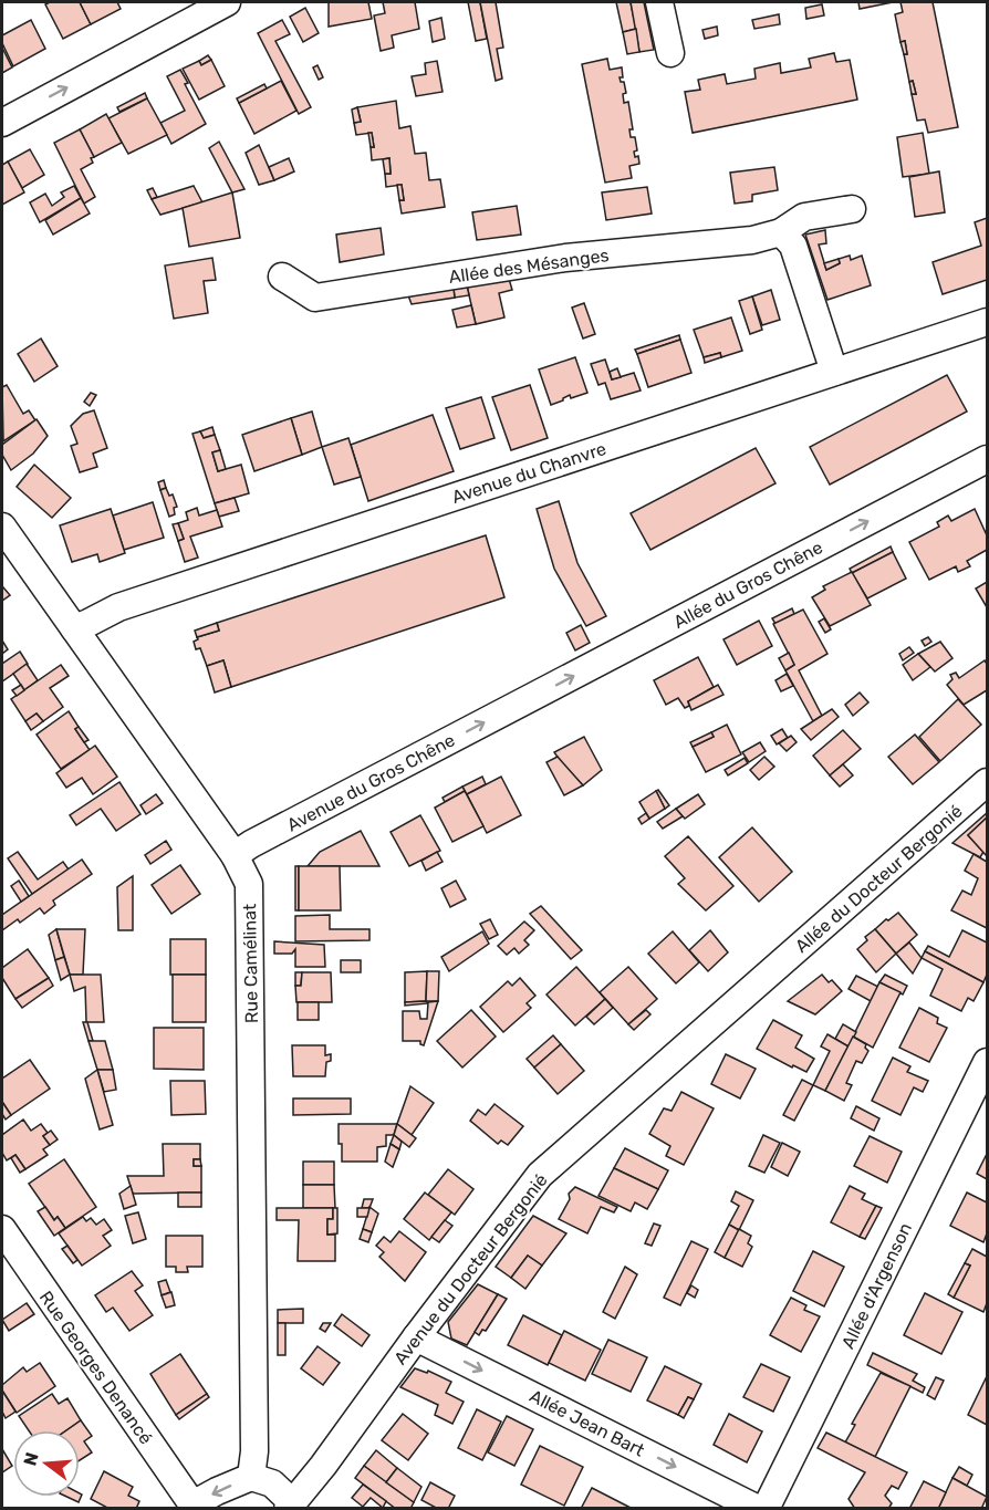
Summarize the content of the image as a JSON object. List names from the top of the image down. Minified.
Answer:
{"streets":{"street":["Allée des Mésanges","Avenue du Chanvre","Allée du Gros Chêne","Avenue du Gros Chêne","Allée du Docteur Bergonié","Rue Camélinat","Avenue du Docteur Bergonié","Allée d'Argenson","Rue Georges Denancé","Allée Jean Bart"]},"crossings":[["Avenue du Chanvre","Rue Camélinat"],["Allée du Gros Chêne","Avenue du Gros Chêne"],["Avenue du Gros Chêne","Rue Camélinat"],["Allée du Docteur Bergonié","Avenue du Docteur Bergonié"],["Avenue du Docteur Bergonié","Allée Jean Bart"]],"one_way":["Allée du Gros Chêne","Avenue du Gros Chêne","Allée Jean Bart"],"north":"left"}
